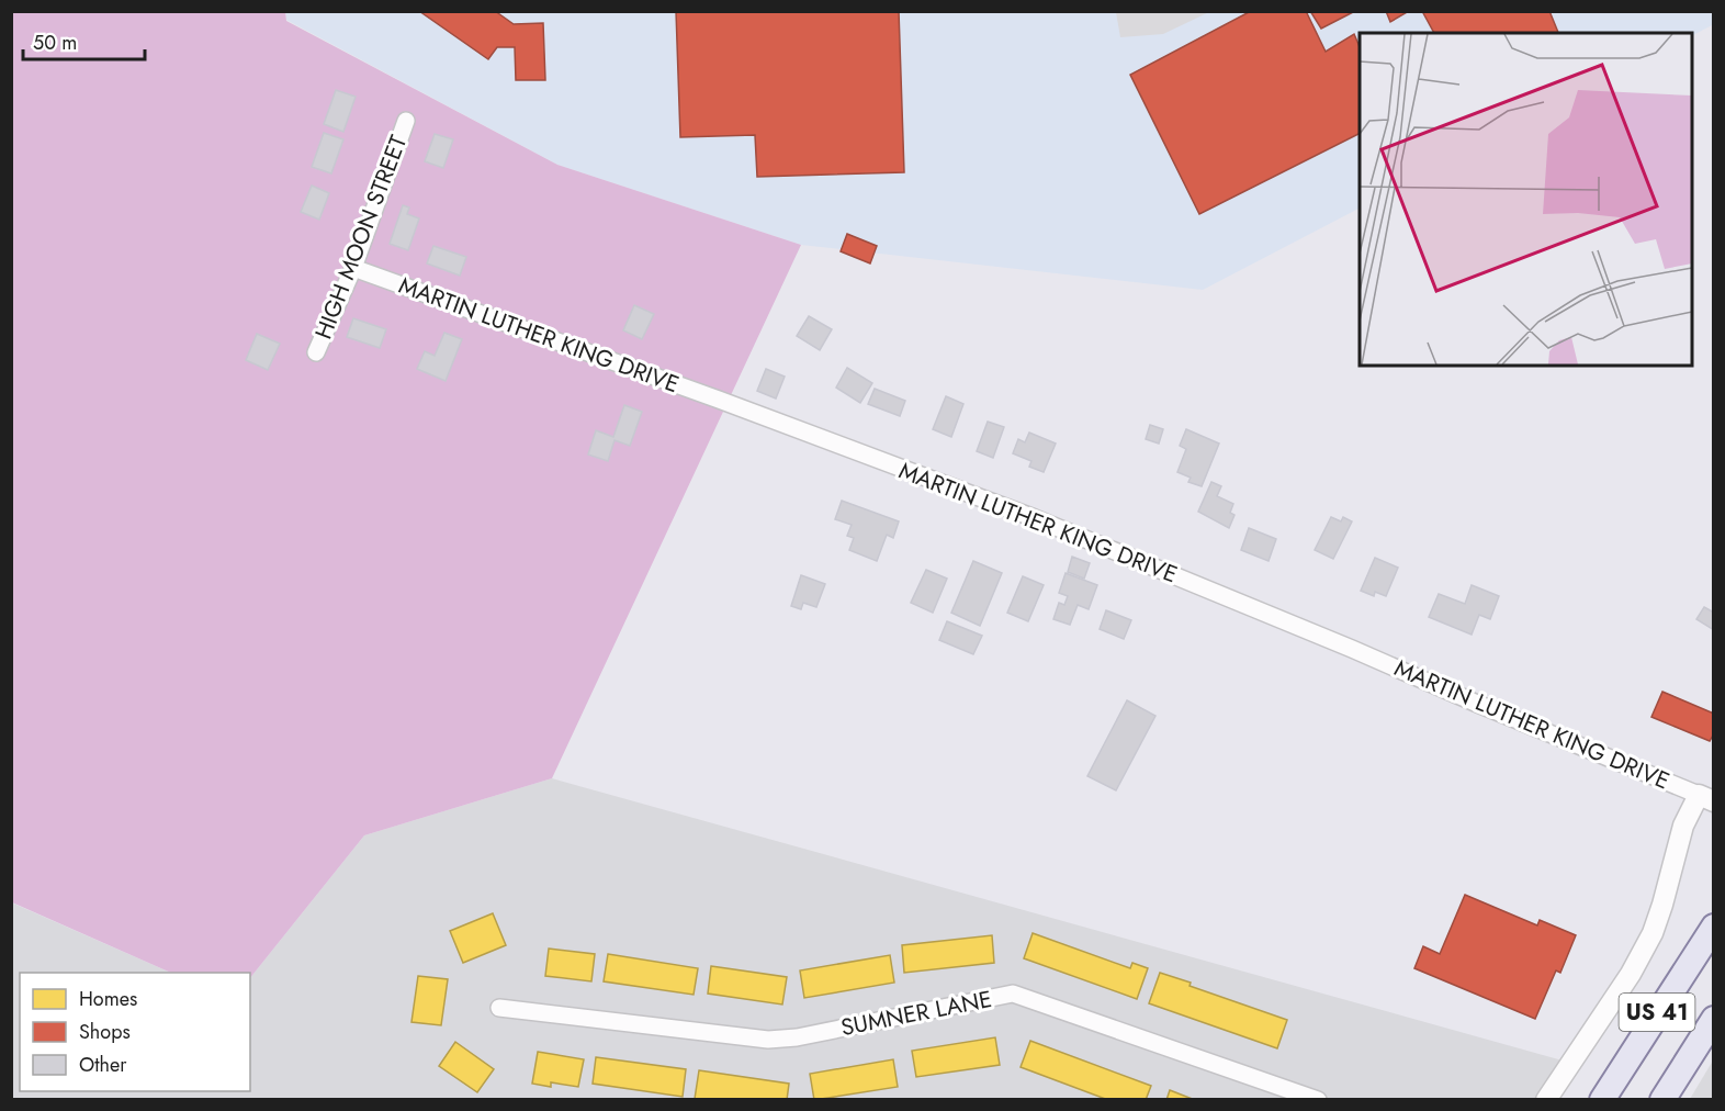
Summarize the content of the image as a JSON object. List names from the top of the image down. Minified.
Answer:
{"streets":{"main road":["US 41"],"street":["HIGH MOON STREET","MARTIN LUTHER KING DRIVE","SUMNER LANE"]},"crossings":[["HIGH MOON STREET","MARTIN LUTHER KING DRIVE"]],"legend":["Homes","Shops","Other"],"scale_bar":"50 m"}
